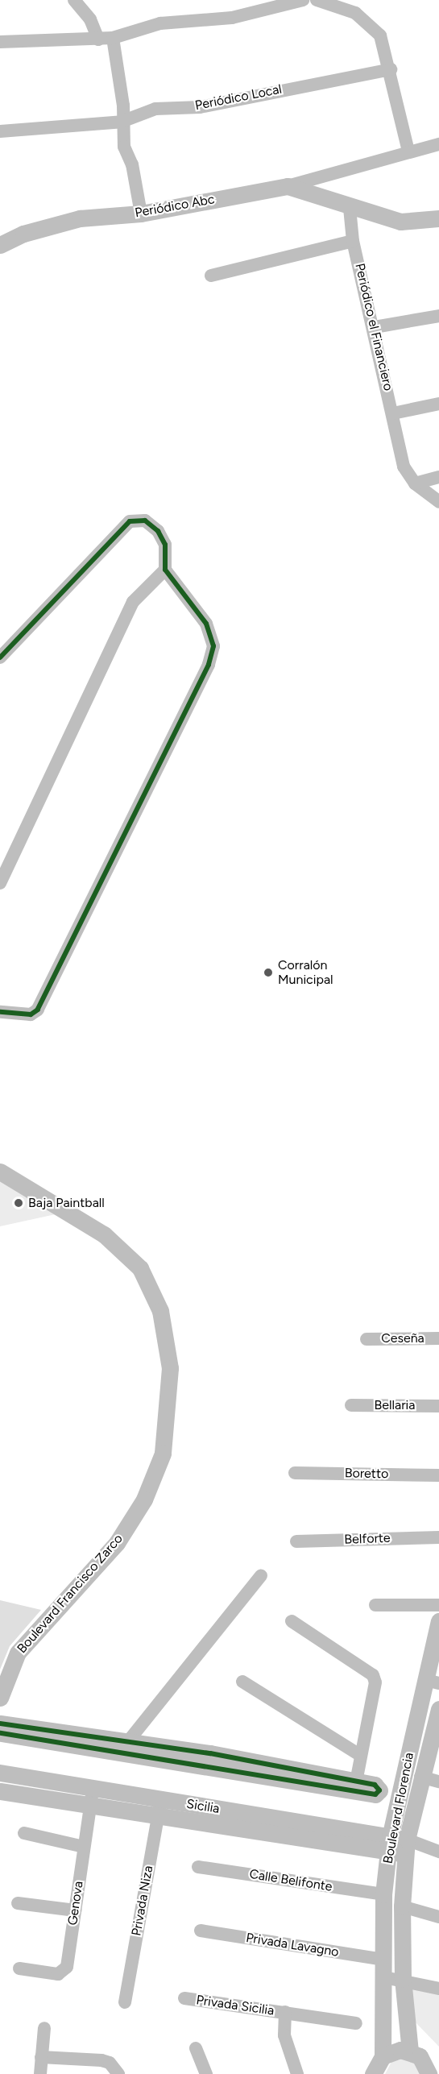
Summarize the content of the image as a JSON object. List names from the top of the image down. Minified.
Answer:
{"streets":{"street":["Periódico Local","Periódico Abc","Periódico el Financiero","Ceseña","Bellaria","Boretto","Belforte","Boulevard Francisco Zarco","Sicilia","Boulevard Florencia","Calle Belifonte","Privada Niza","Genova","Privada Lavagno","Privada Sicilia"]},"crossings":[["Sicilia","Boulevard Florencia"],["Sicilia","Privada Niza"],["Sicilia","Genova"],["Boulevard Florencia","Calle Belifonte"],["Boulevard Florencia","Privada Lavagno"]],"places":["Corralón Municipal","Baja Paintball"]}
